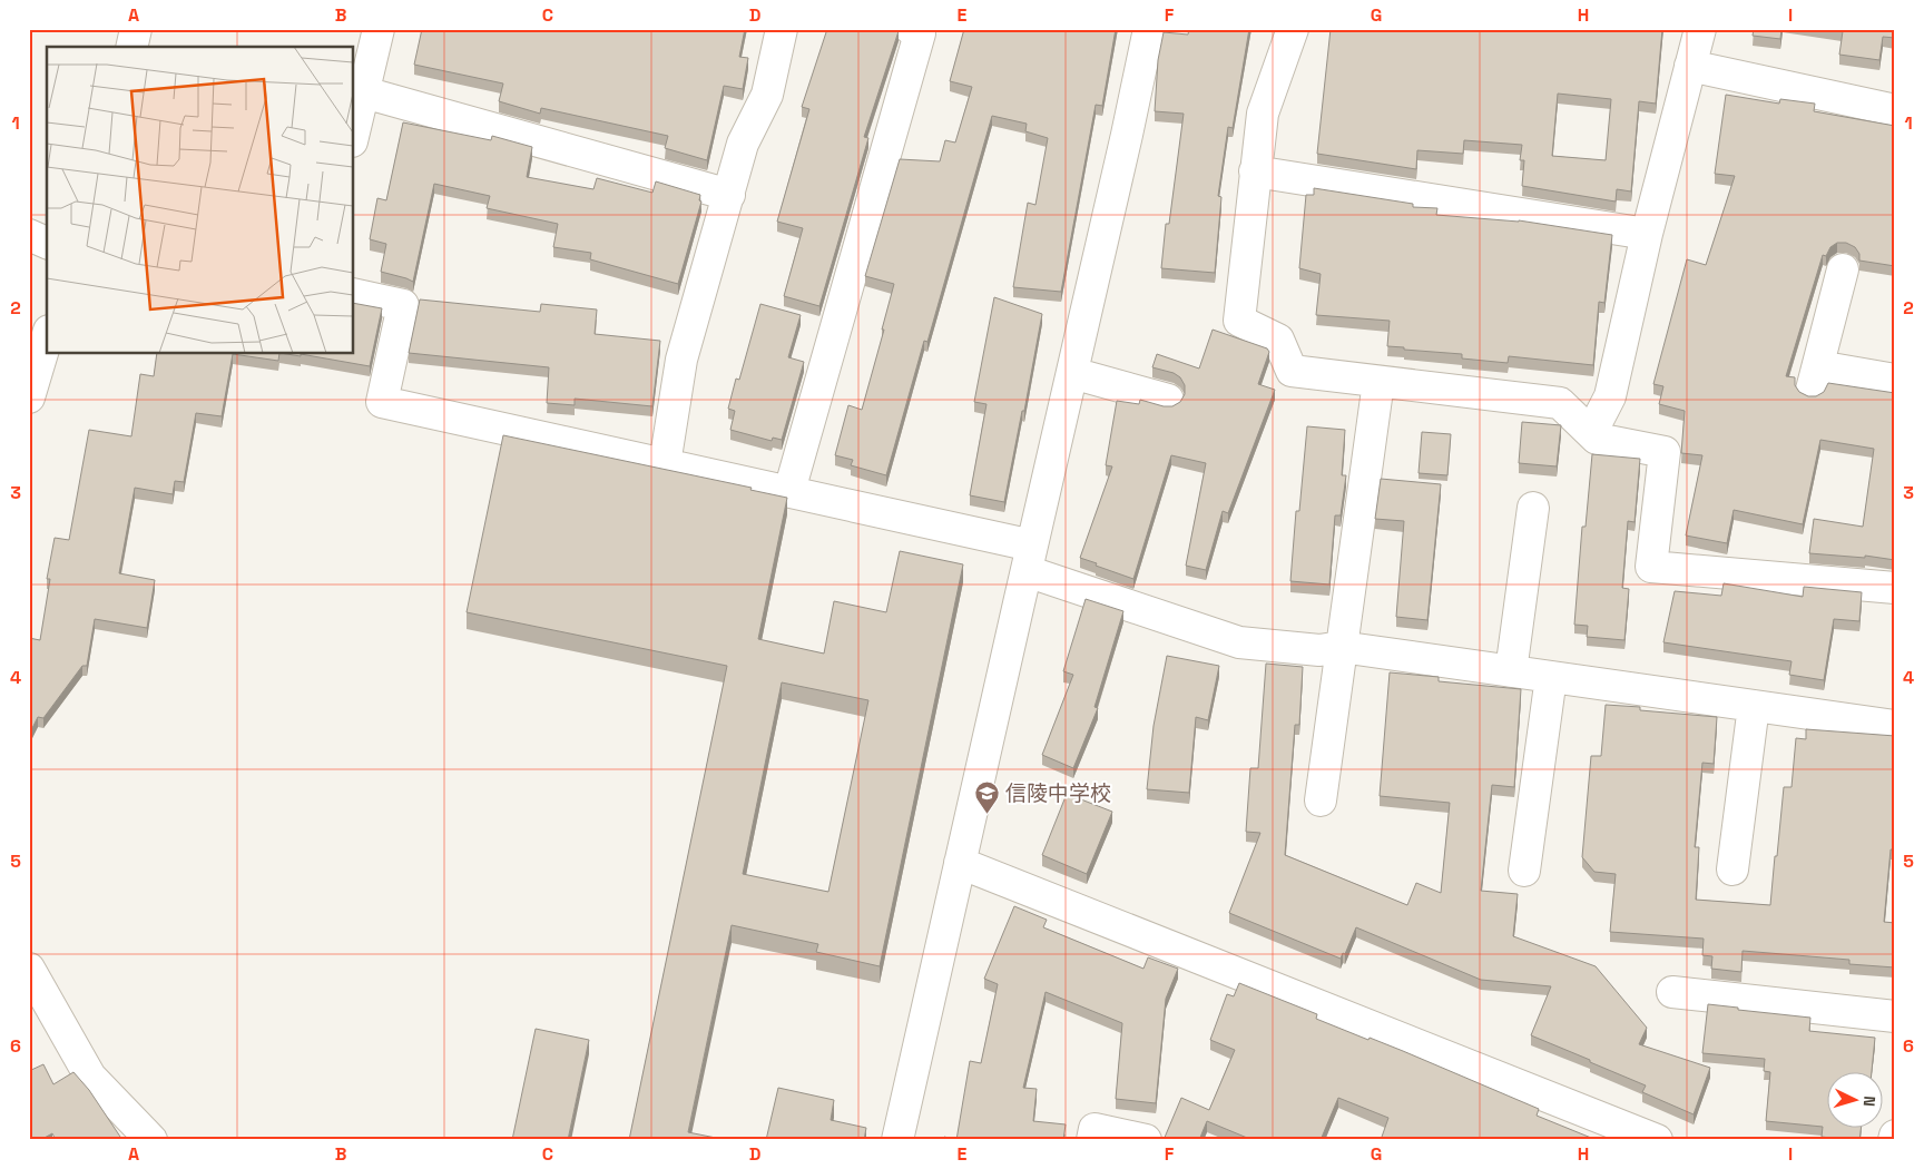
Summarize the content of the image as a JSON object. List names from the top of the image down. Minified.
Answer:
{"places":{"school or university":["信陵中学校"]},"north":"right","grid":{"columns":["A","B","C","D","E","F","G","H","I"],"rows":["1","2","3","4","5","6"]}}
